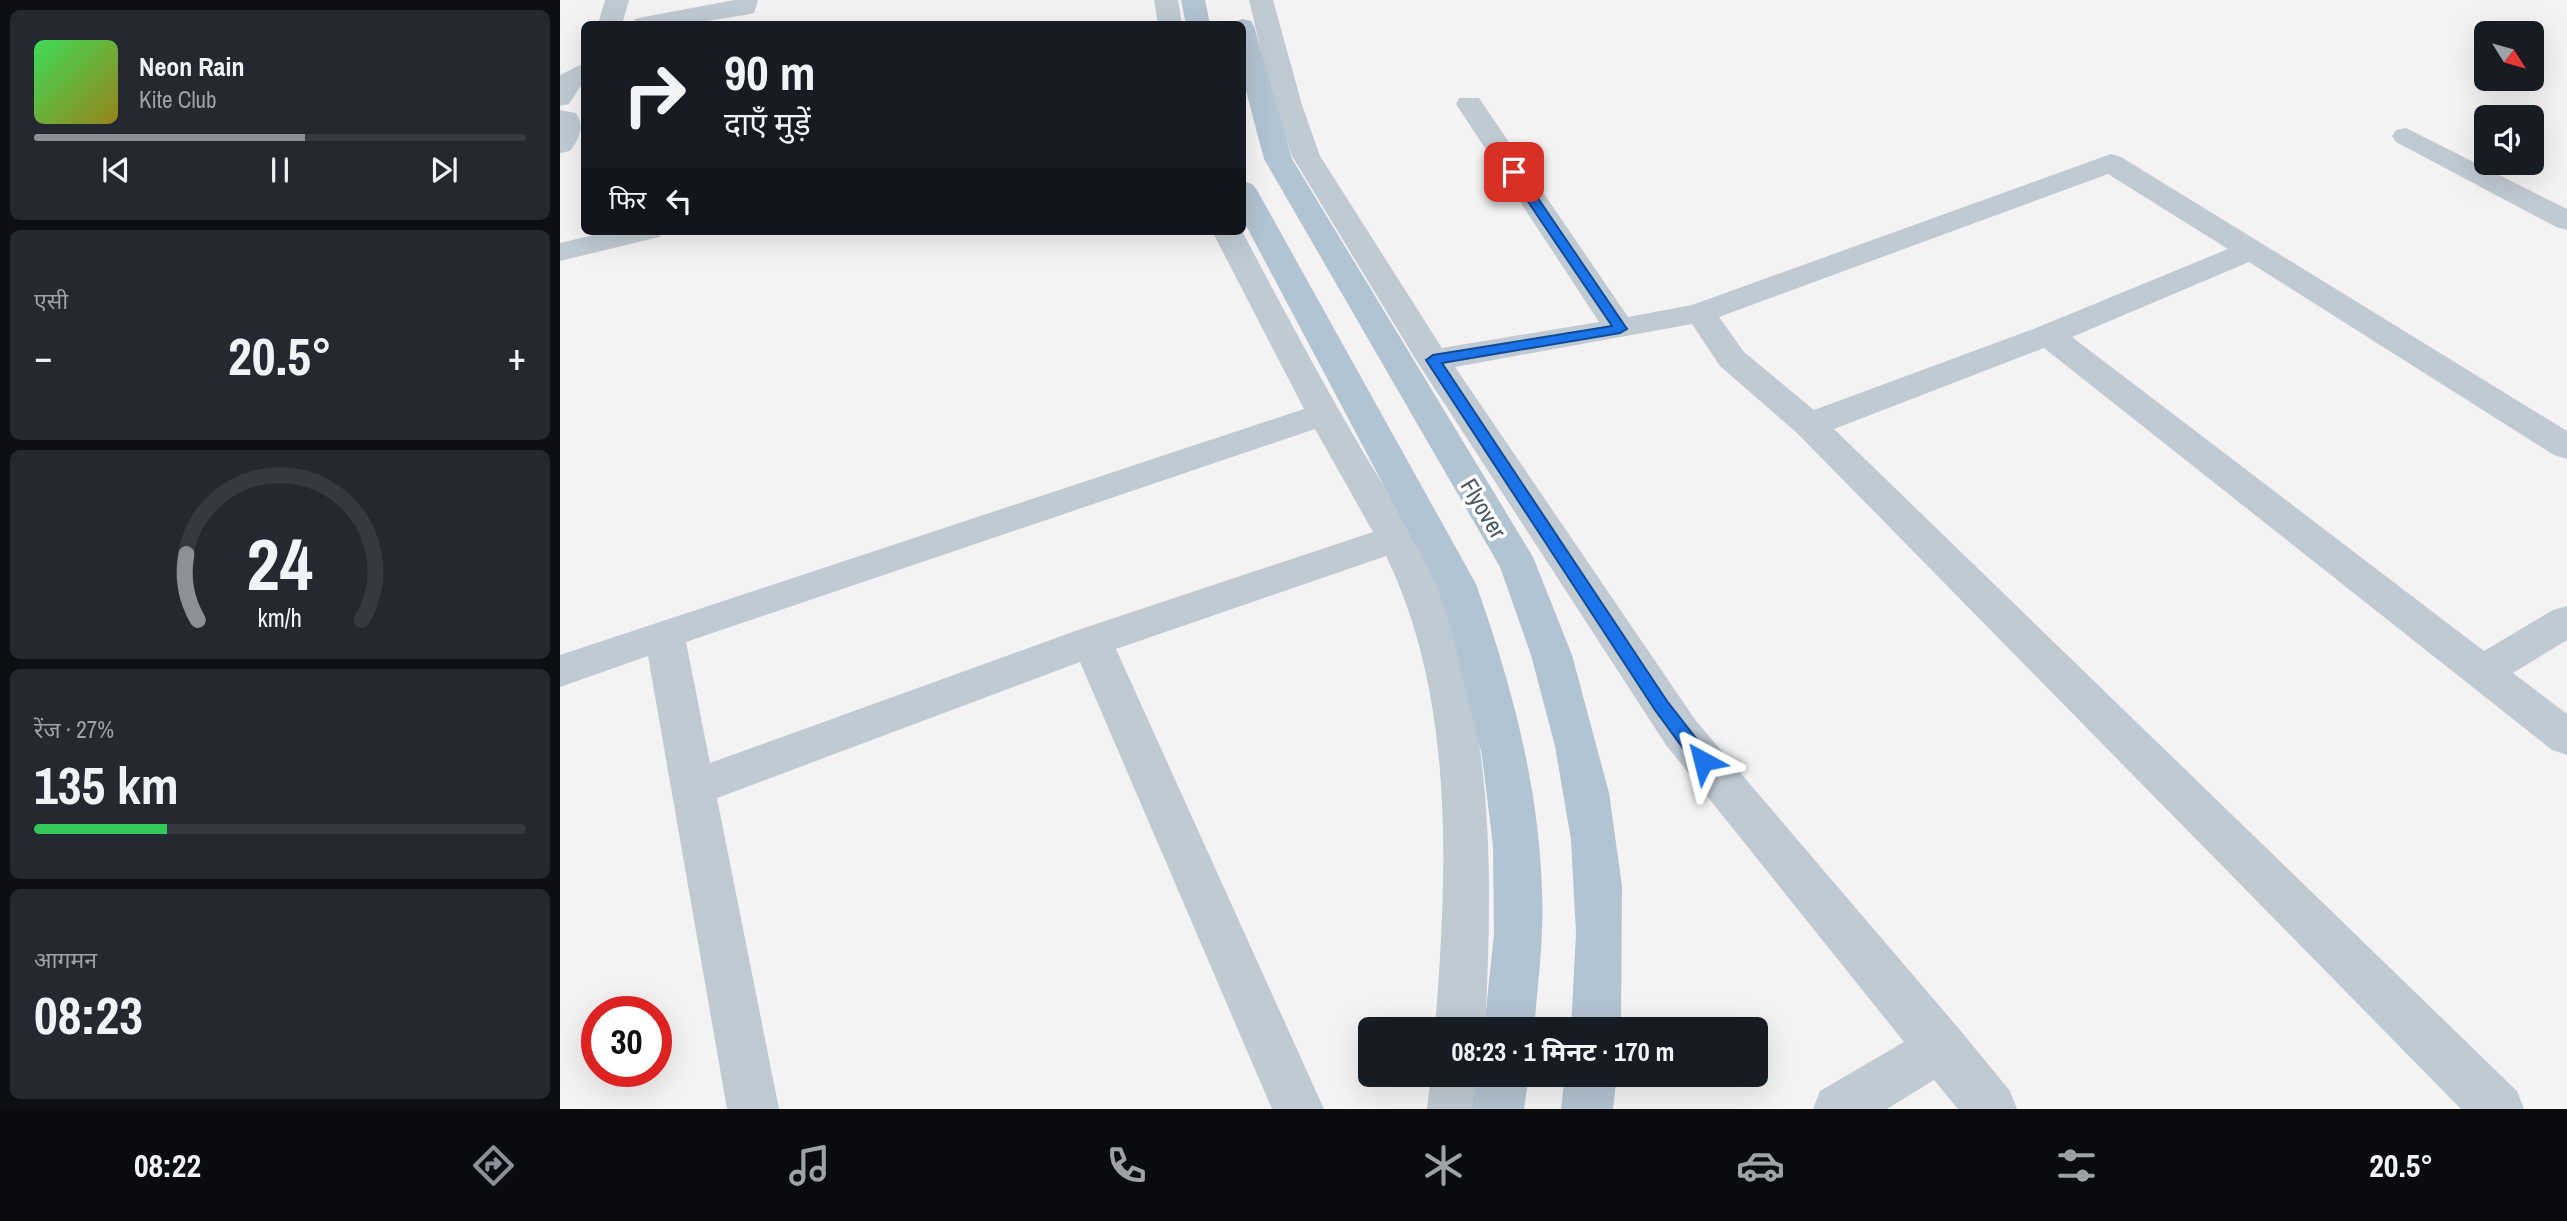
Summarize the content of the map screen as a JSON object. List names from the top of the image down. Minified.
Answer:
{"streets":{"main road":["Flyover"]},"north":"bottom right","page":{"turn":["90 m","दाएँ मुड़ें"],"song":["Neon Rain","Kite Club"],"then":"फिर","tile":["एसी",["रेंज · 27%","135 km"],["आगमन","08:23"]],"heat":["−","20.5°","+"],"limit":"30","trip":"08:23 · 1 मिनट · 170 m","tabs":["08:22","20.5°"],"gauge":["24","km/h"]}}
